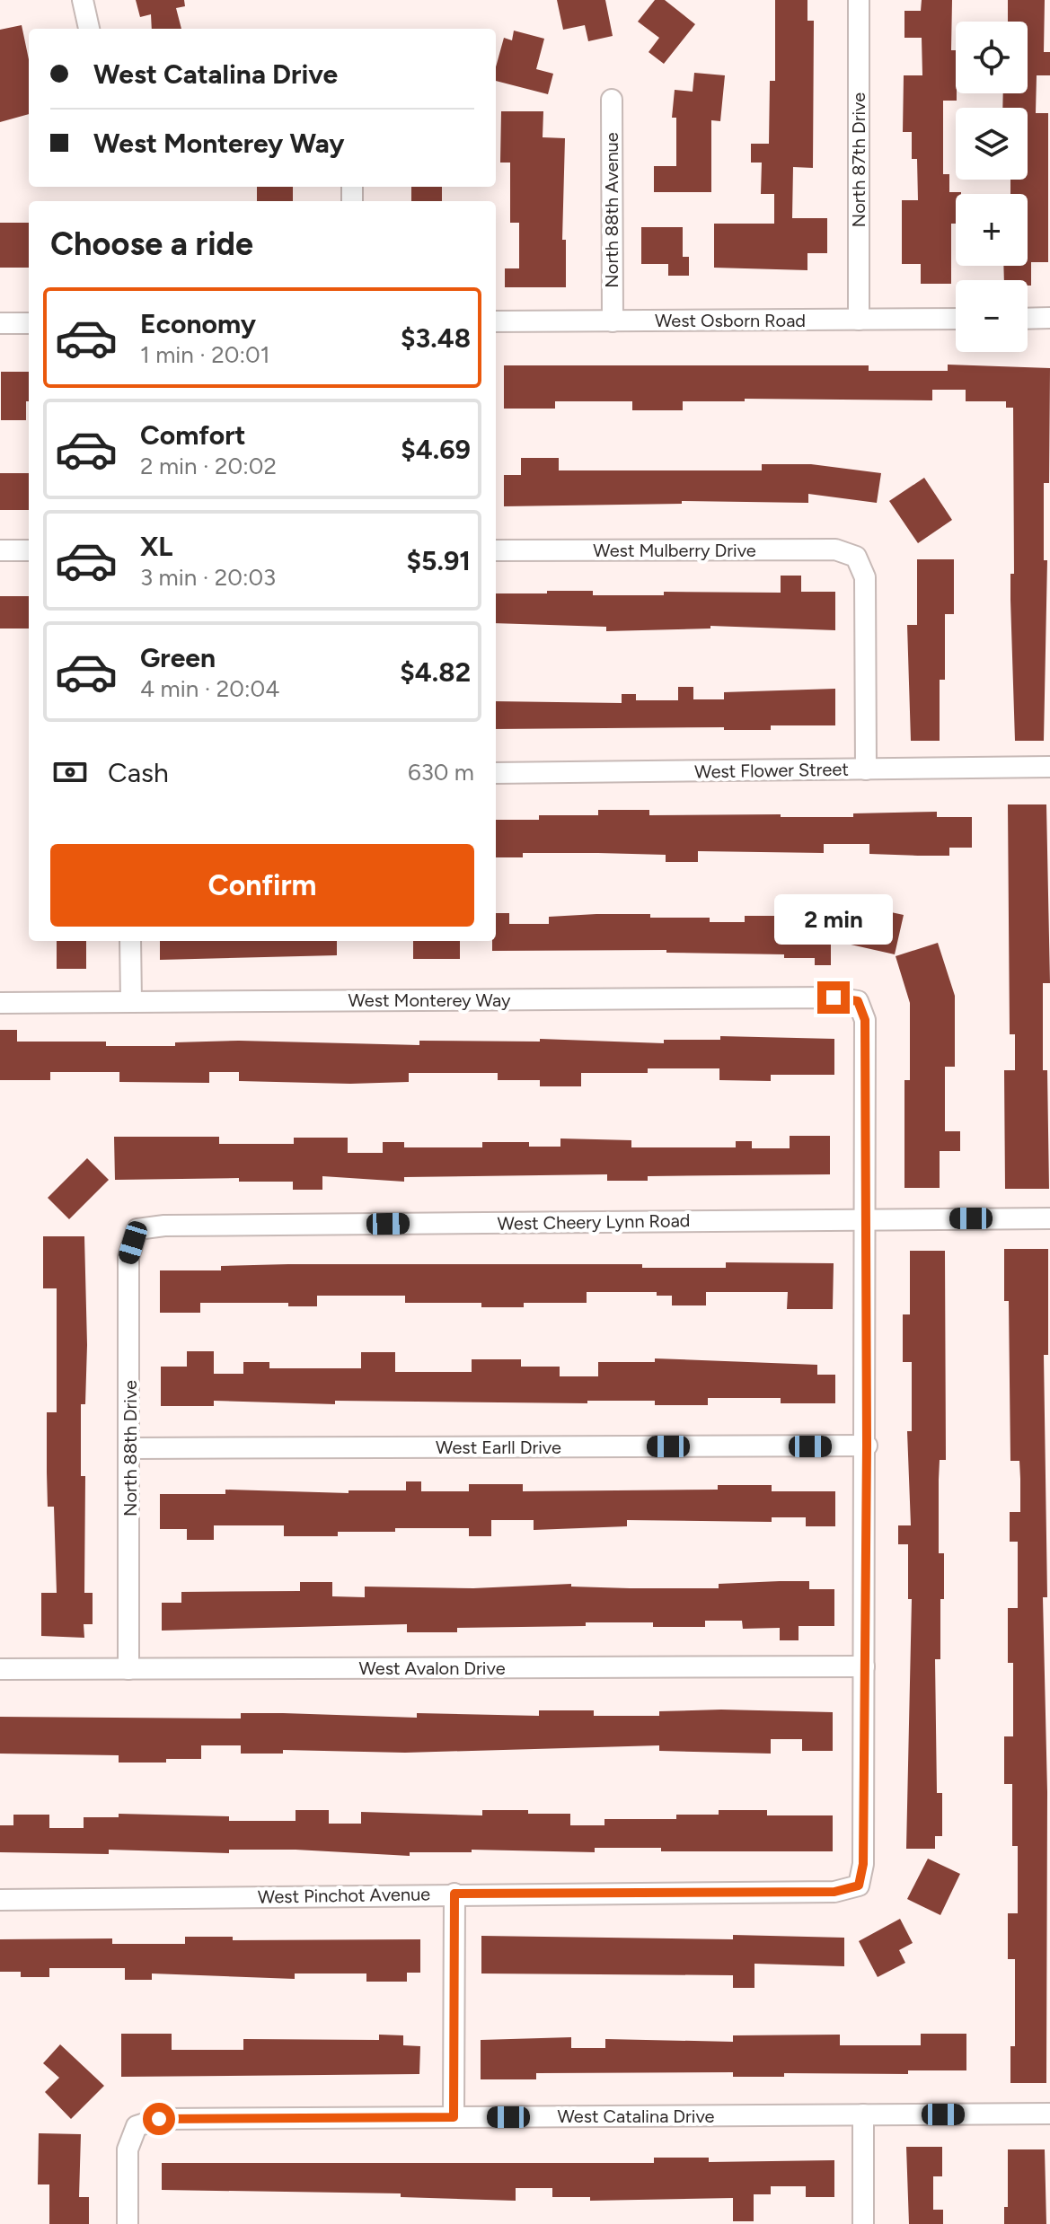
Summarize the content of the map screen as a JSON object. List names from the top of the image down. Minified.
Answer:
{"streets":{"street":["North 87th Drive","North 88th Avenue","West Osborn Road","West Mulberry Drive","West Flower Street","West Monterey Way","West Cheery Lynn Road","West Earll Drive","North 88th Drive","West Avalon Drive","West Pinchot Avenue","West Catalina Drive"]},"crossings":[["North 87th Drive","West Osborn Road"],["North 88th Avenue","West Osborn Road"],["West Mulberry Drive","West Flower Street"],["West Monterey Way","West Cheery Lynn Road"],["West Cheery Lynn Road","North 88th Drive"],["West Earll Drive","North 88th Drive"],["North 88th Drive","West Avalon Drive"],["West Avalon Drive","West Pinchot Avenue"]],"page":{"map_buttons":["+","−"],"banner":["West Catalina Drive","West Monterey Way"],"heading":"Choose a ride","list":[{"name":"Economy","note":"1 min · 20:01","value":"$3.48"},{"name":"Comfort","note":"2 min · 20:02","value":"$4.69"},{"name":"XL","note":"3 min · 20:03","value":"$5.91"},{"name":"Green","note":"4 min · 20:04","value":"$4.82"}],"pay":["Cash","630 m"],"buttons":"Confirm","bubble":"2 min"}}
